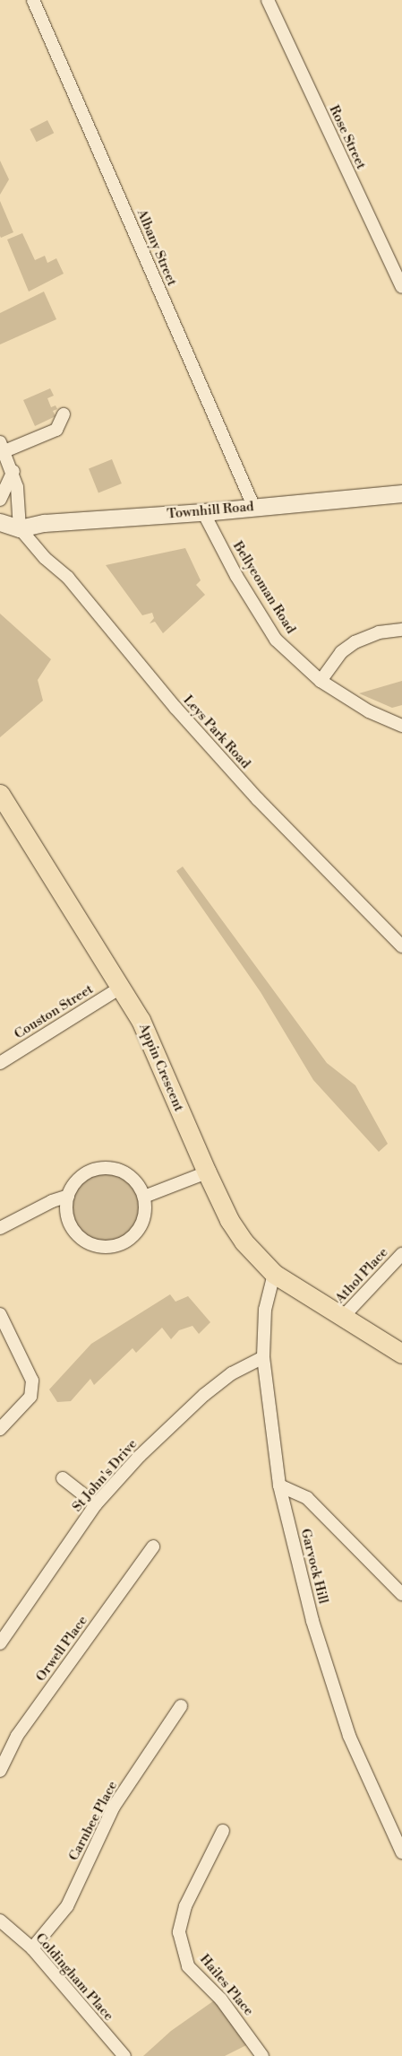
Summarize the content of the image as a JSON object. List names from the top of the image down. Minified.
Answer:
{"streets":{"main road":["Appin Crescent"],"street":["Rose Street","Albany Street","Townhill Road","Bellyeoman Road","Leys Park Road","Couston Street","Athol Place","St John's Drive","Garvock Hill","Orwell Place","Carnbee Place","Coldingham Place","Hailes Place"]},"crossings":[["Albany Street","Townhill Road"],["Townhill Road","Bellyeoman Road"],["Townhill Road","Leys Park Road"],["Couston Street","Appin Crescent"],["Appin Crescent","Athol Place"],["Appin Crescent","Garvock Hill"],["St John's Drive","Garvock Hill"],["Carnbee Place","Coldingham Place"]]}
